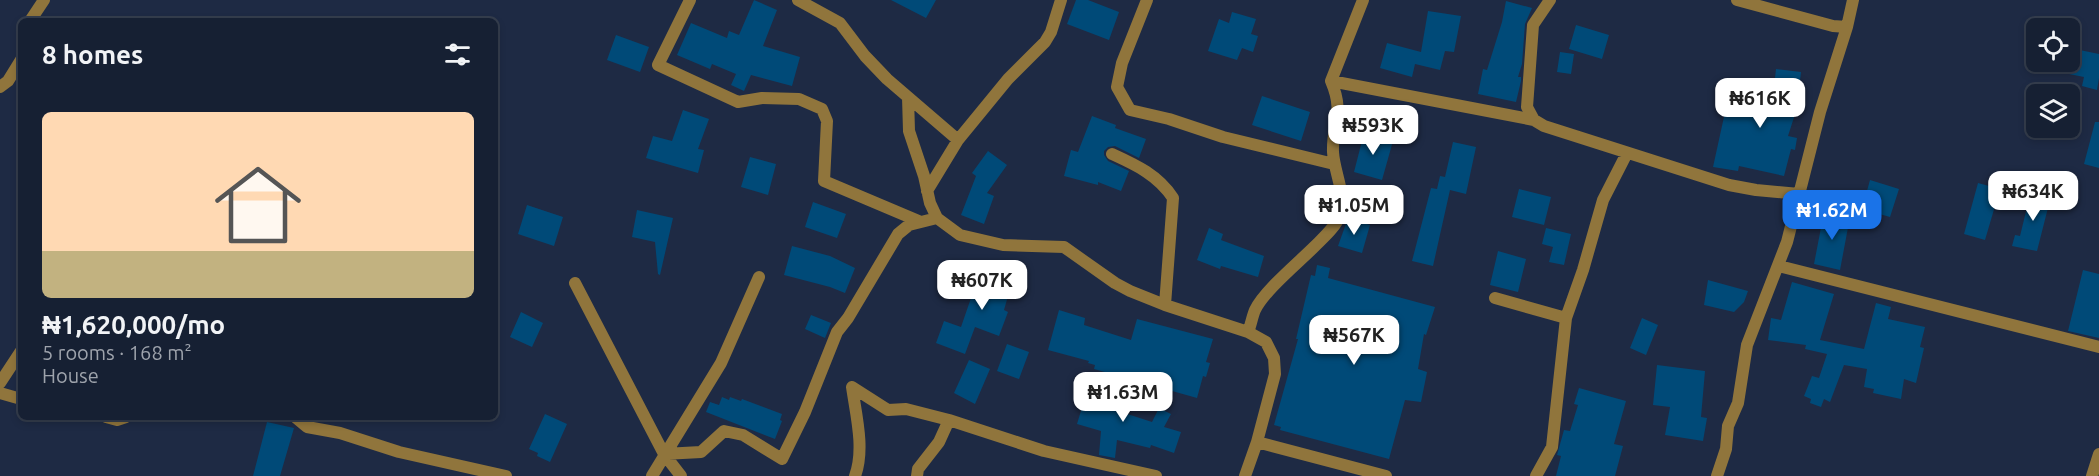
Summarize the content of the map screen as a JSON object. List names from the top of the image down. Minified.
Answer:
{"page":{"heading":"8 homes","price":["₦616K","₦593K","₦634K","₦1.05M","₦1.62M","₦607K","₦567K","₦1.63M"],"list":[{"name":"₦1,620,000/mo","note":"5 rooms · 168 m² · House"}]}}
